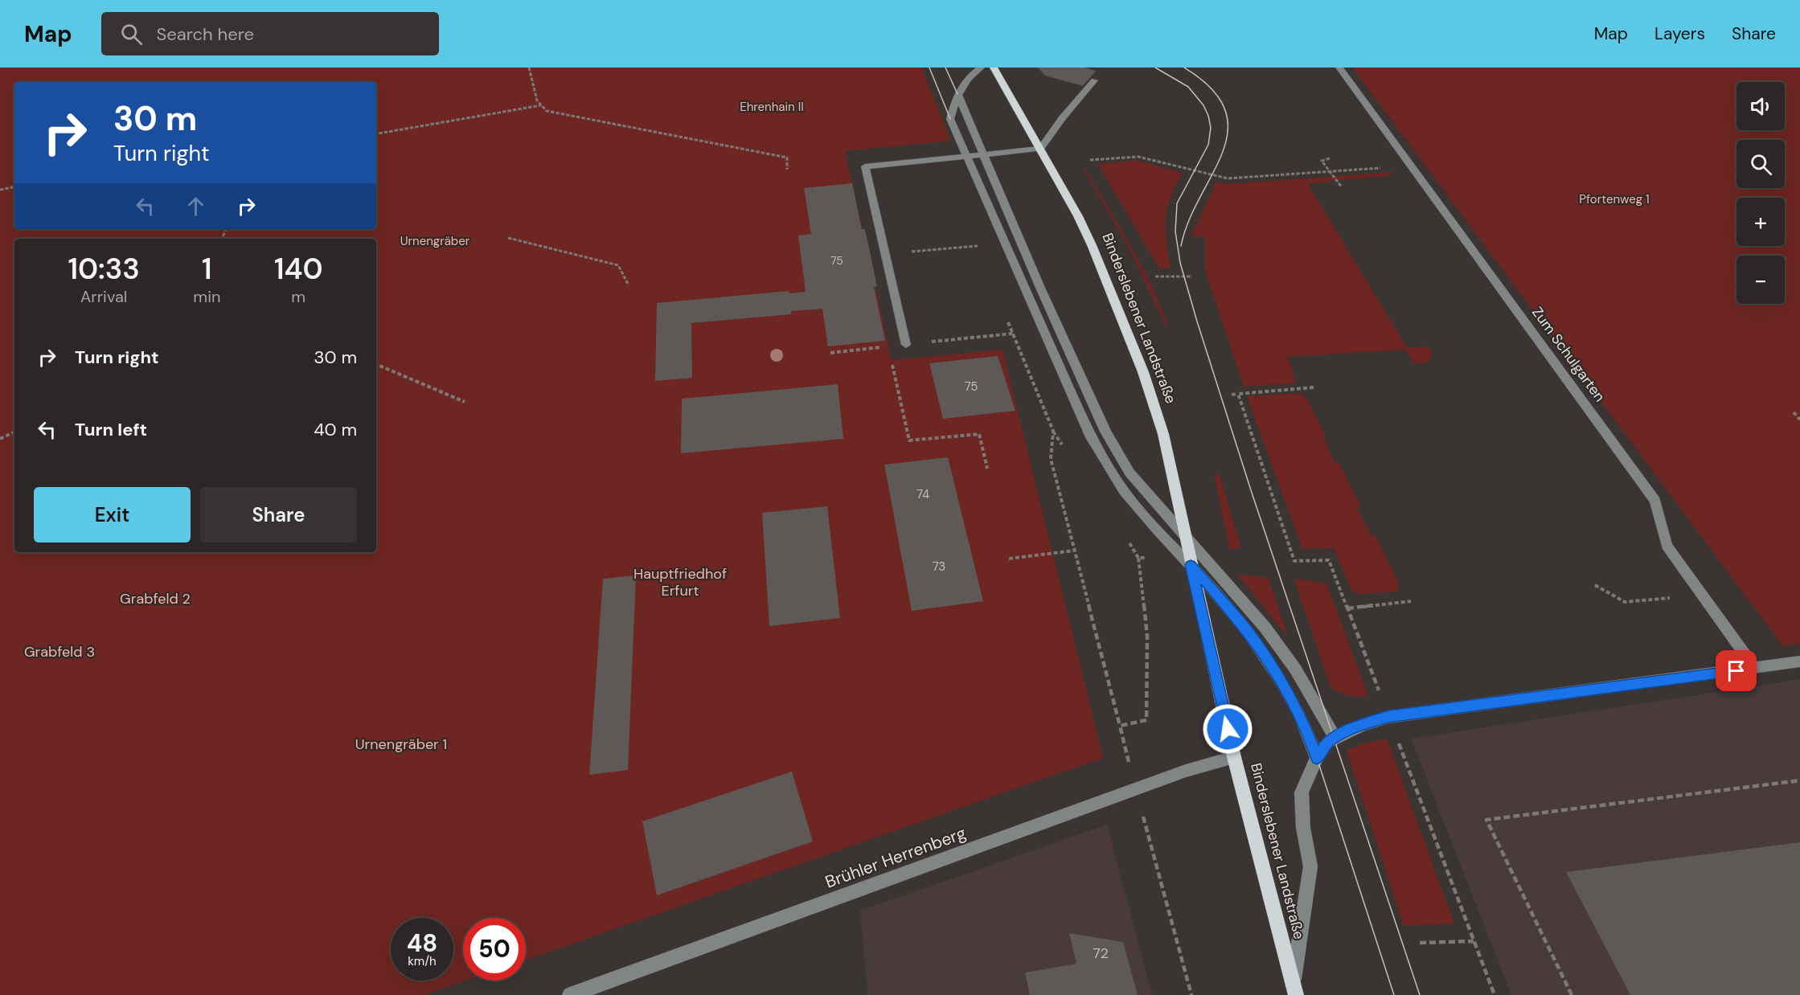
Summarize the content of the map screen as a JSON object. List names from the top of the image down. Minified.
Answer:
{"streets":{"main road":["Binderslebener Landstraße"],"street":["Zum Schulgarten","Brühler Herrenberg"]},"crossings":[["Binderslebener Landstraße","Brühler Herrenberg"]],"parks":["Ehrenhain II","Pfortenweg 1","Urnengräber","Hauptfriedhof Erfurt","Grabfeld 2","Grabfeld 3","Urnengräber 1"],"house_numbers":["75","75","74","73","72"],"page":{"header":"Map","search":"Search here","nav":["Map","Layers","Share"],"map_buttons":["+","−"],"turn":["30 m","Turn right"],"eta":["10:33","Arrival","1","min","140","m"],"list":[{"name":"Turn right","value":"30 m"},{"name":"Turn left","value":"40 m"}],"buttons":["Exit","Share"],"speed":"48 km/h","limit":"50"}}
